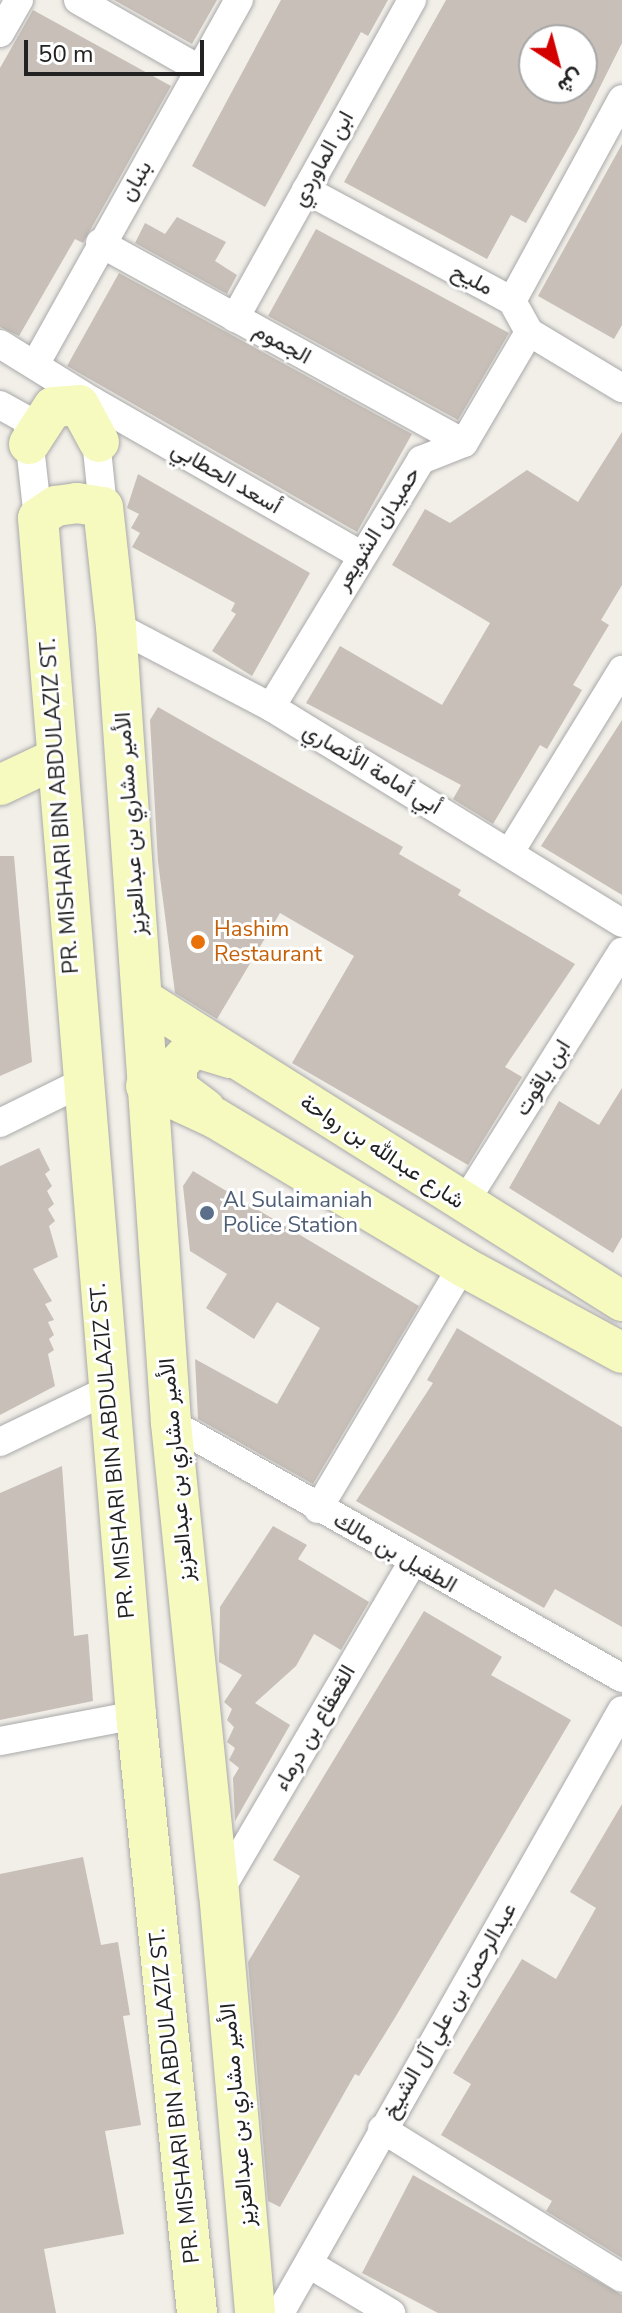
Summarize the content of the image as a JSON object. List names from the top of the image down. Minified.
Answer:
{"streets":{"street":["ابن الماوردي","بنبان","مليح","الجموم","أسعد الحطابي","حميدان الشويعر","أبي أمامة الأنصاري","PR. MISHARI BIN ABDULAZIZ ST.","الأمير مشاري بن عبدالعزيز","ابن ياقوت","شارع عبدالله بن رواحة","الطفيل بن مالك","القعقاع بن درماء","عبدالرحمن بن علي آل الشيخ"]},"crossings":[["ابن الماوردي","مليح"],["ابن الماوردي","الجموم"],["بنبان","الجموم"],["بنبان","أسعد الحطابي"],["الجموم","حميدان الشويعر"],["أسعد الحطابي","حميدان الشويعر"],["حميدان الشويعر","أبي أمامة الأنصاري"],["أبي أمامة الأنصاري","الأمير مشاري بن عبدالعزيز"],["الأمير مشاري بن عبدالعزيز","شارع عبدالله بن رواحة"],["الأمير مشاري بن عبدالعزيز","الطفيل بن مالك"],["الأمير مشاري بن عبدالعزيز","القعقاع بن درماء"],["ابن ياقوت","شارع عبدالله بن رواحة"],["الطفيل بن مالك","القعقاع بن درماء"]],"places":["Hashim Restaurant","Al Sulaimaniah Police Station"],"scale_bar":"50 m","north":"bottom right"}
